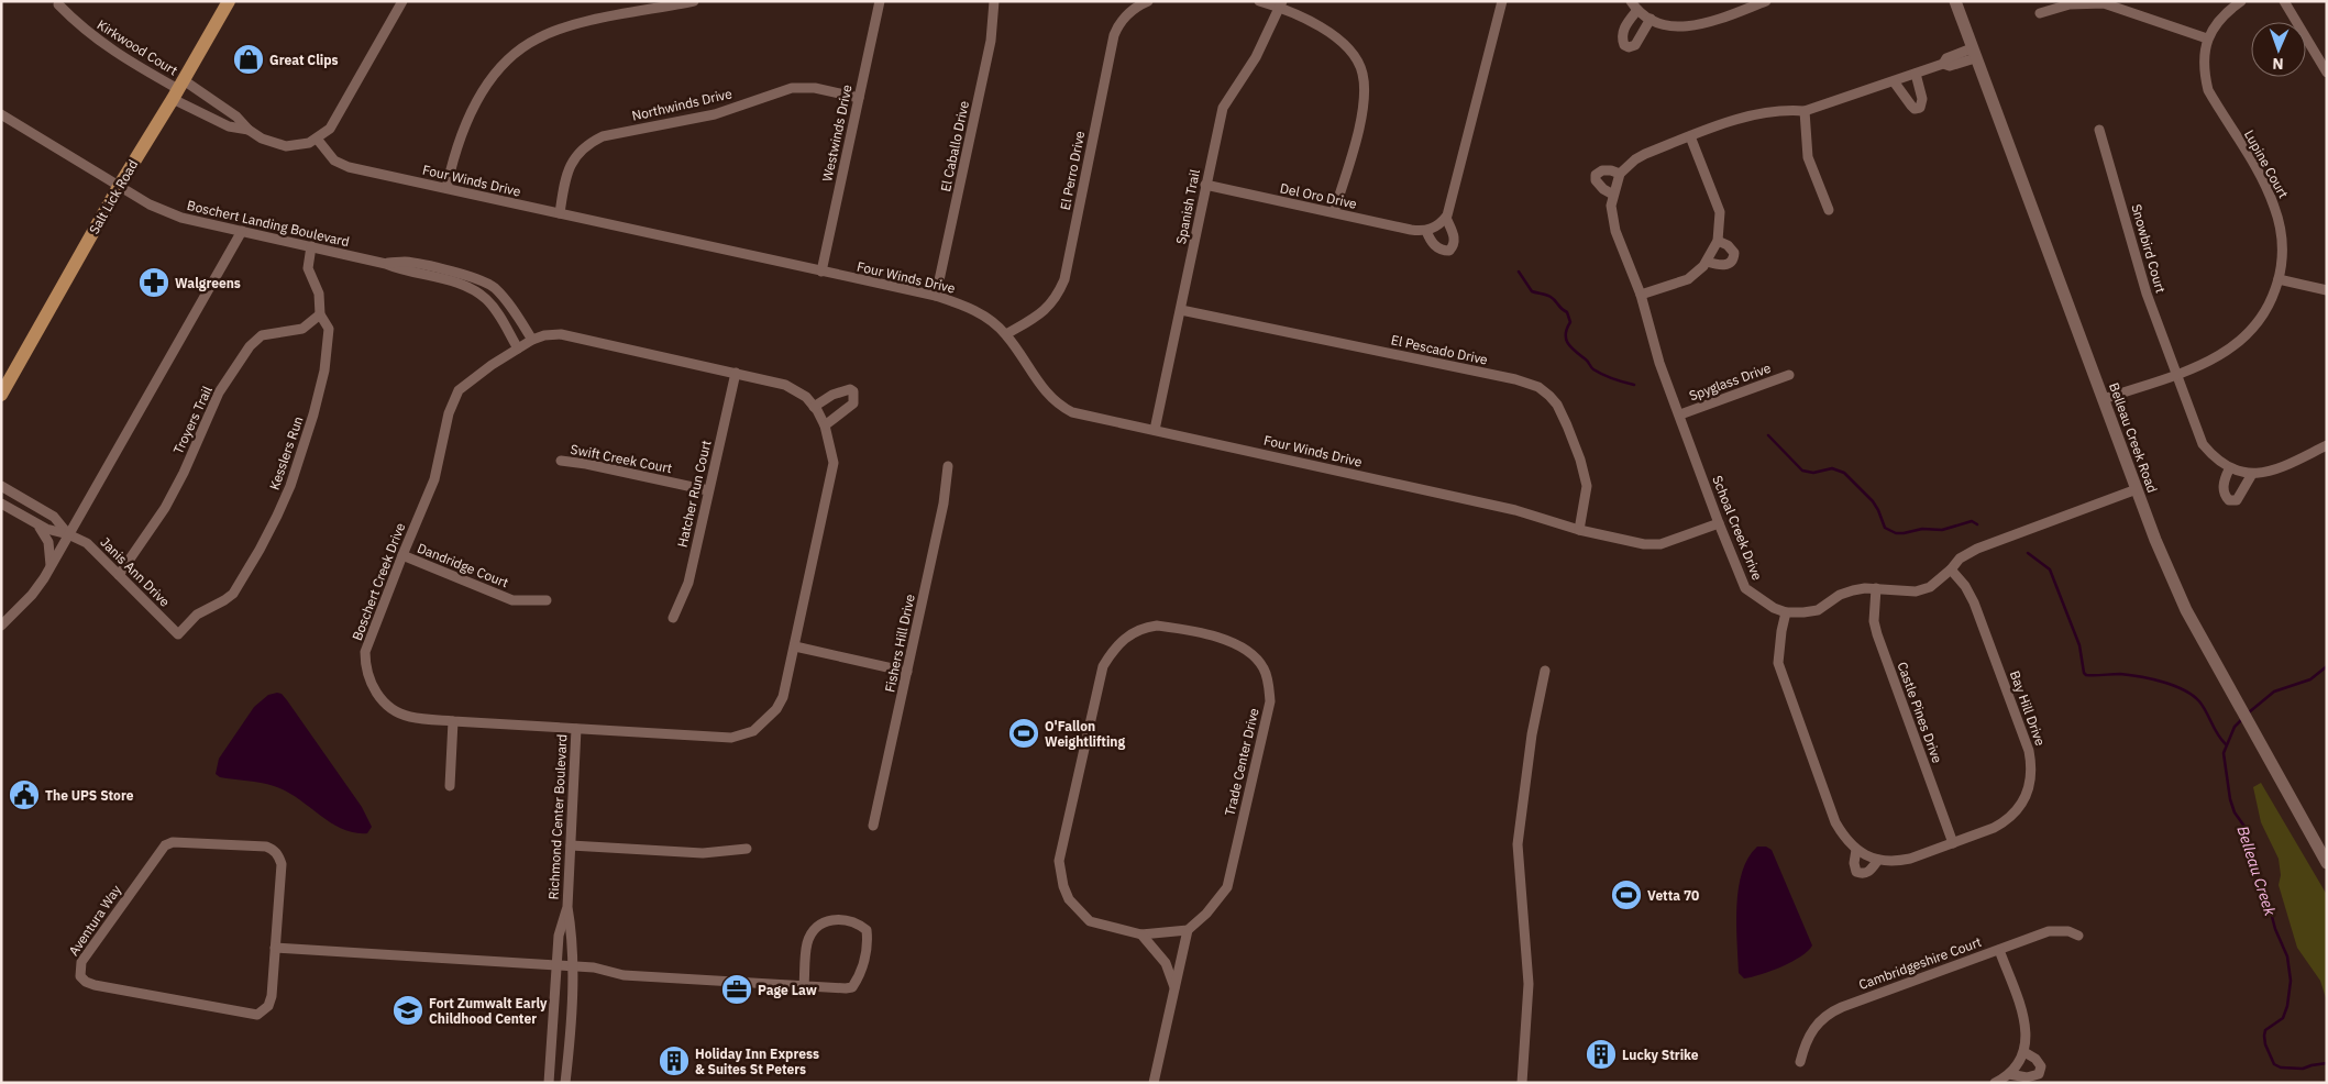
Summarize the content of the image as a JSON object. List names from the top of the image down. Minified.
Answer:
{"streets":{"main road":["Salt Lick Road","Belleau Creek Road"],"street":["Kirkwood Court","Northwinds Drive","Westwinds Drive","El Caballo Drive","Lupine Court","El Perro Drive","Four Winds Drive","Del Oro Drive","Spanish Trail","Boschert Landing Boulevard","Snowbird Court","El Pescado Drive","Spyglass Drive","Troyers Trail","Kesslers Run","Swift Creek Court","Hatcher Run Court","Schoal Creek Drive","Dandridge Court","Janis Ann Drive","Boschert Creek Drive","Fishers Hill Drive","Bay Hill Drive","Castle Pines Drive","Trade Center Drive","Richmond Center Boulevard","Aventura Way","Cambridgeshire Court"]},"crossings":[["Kirkwood Court","Salt Lick Road"],["Northwinds Drive","Westwinds Drive"],["Northwinds Drive","Four Winds Drive"],["Westwinds Drive","Four Winds Drive"],["El Caballo Drive","Four Winds Drive"],["Lupine Court","Snowbird Court"],["Lupine Court","Belleau Creek Road"],["El Perro Drive","Four Winds Drive"],["Four Winds Drive","Spanish Trail"],["Four Winds Drive","El Pescado Drive"],["Four Winds Drive","Schoal Creek Drive"],["Del Oro Drive","Spanish Trail"],["Salt Lick Road","Boschert Landing Boulevard"],["Spanish Trail","El Pescado Drive"],["Boschert Landing Boulevard","Kesslers Run"],["Boschert Landing Boulevard","Boschert Creek Drive"],["Spyglass Drive","Schoal Creek Drive"],["Troyers Trail","Kesslers Run"],["Troyers Trail","Janis Ann Drive"],["Belleau Creek Road","Schoal Creek Drive"],["Kesslers Run","Janis Ann Drive"],["Swift Creek Court","Hatcher Run Court"],["Hatcher Run Court","Boschert Creek Drive"],["Schoal Creek Drive","Bay Hill Drive"],["Schoal Creek Drive","Castle Pines Drive"],["Dandridge Court","Boschert Creek Drive"],["Boschert Creek Drive","Richmond Center Boulevard"],["Bay Hill Drive","Castle Pines Drive"]],"water":["Belleau Creek"],"places":{"shop":["Great Clips"],"pharmacy":["Walgreens"],"sports":["O'Fallon Weightlifting","Vetta 70"],"public building":["The UPS Store"],"office":["Page Law"],"school or university":["Fort Zumwalt Early Childhood Center"],"building":["Lucky Strike","Holiday Inn Express & Suites St Peters"]},"north":"bottom"}
